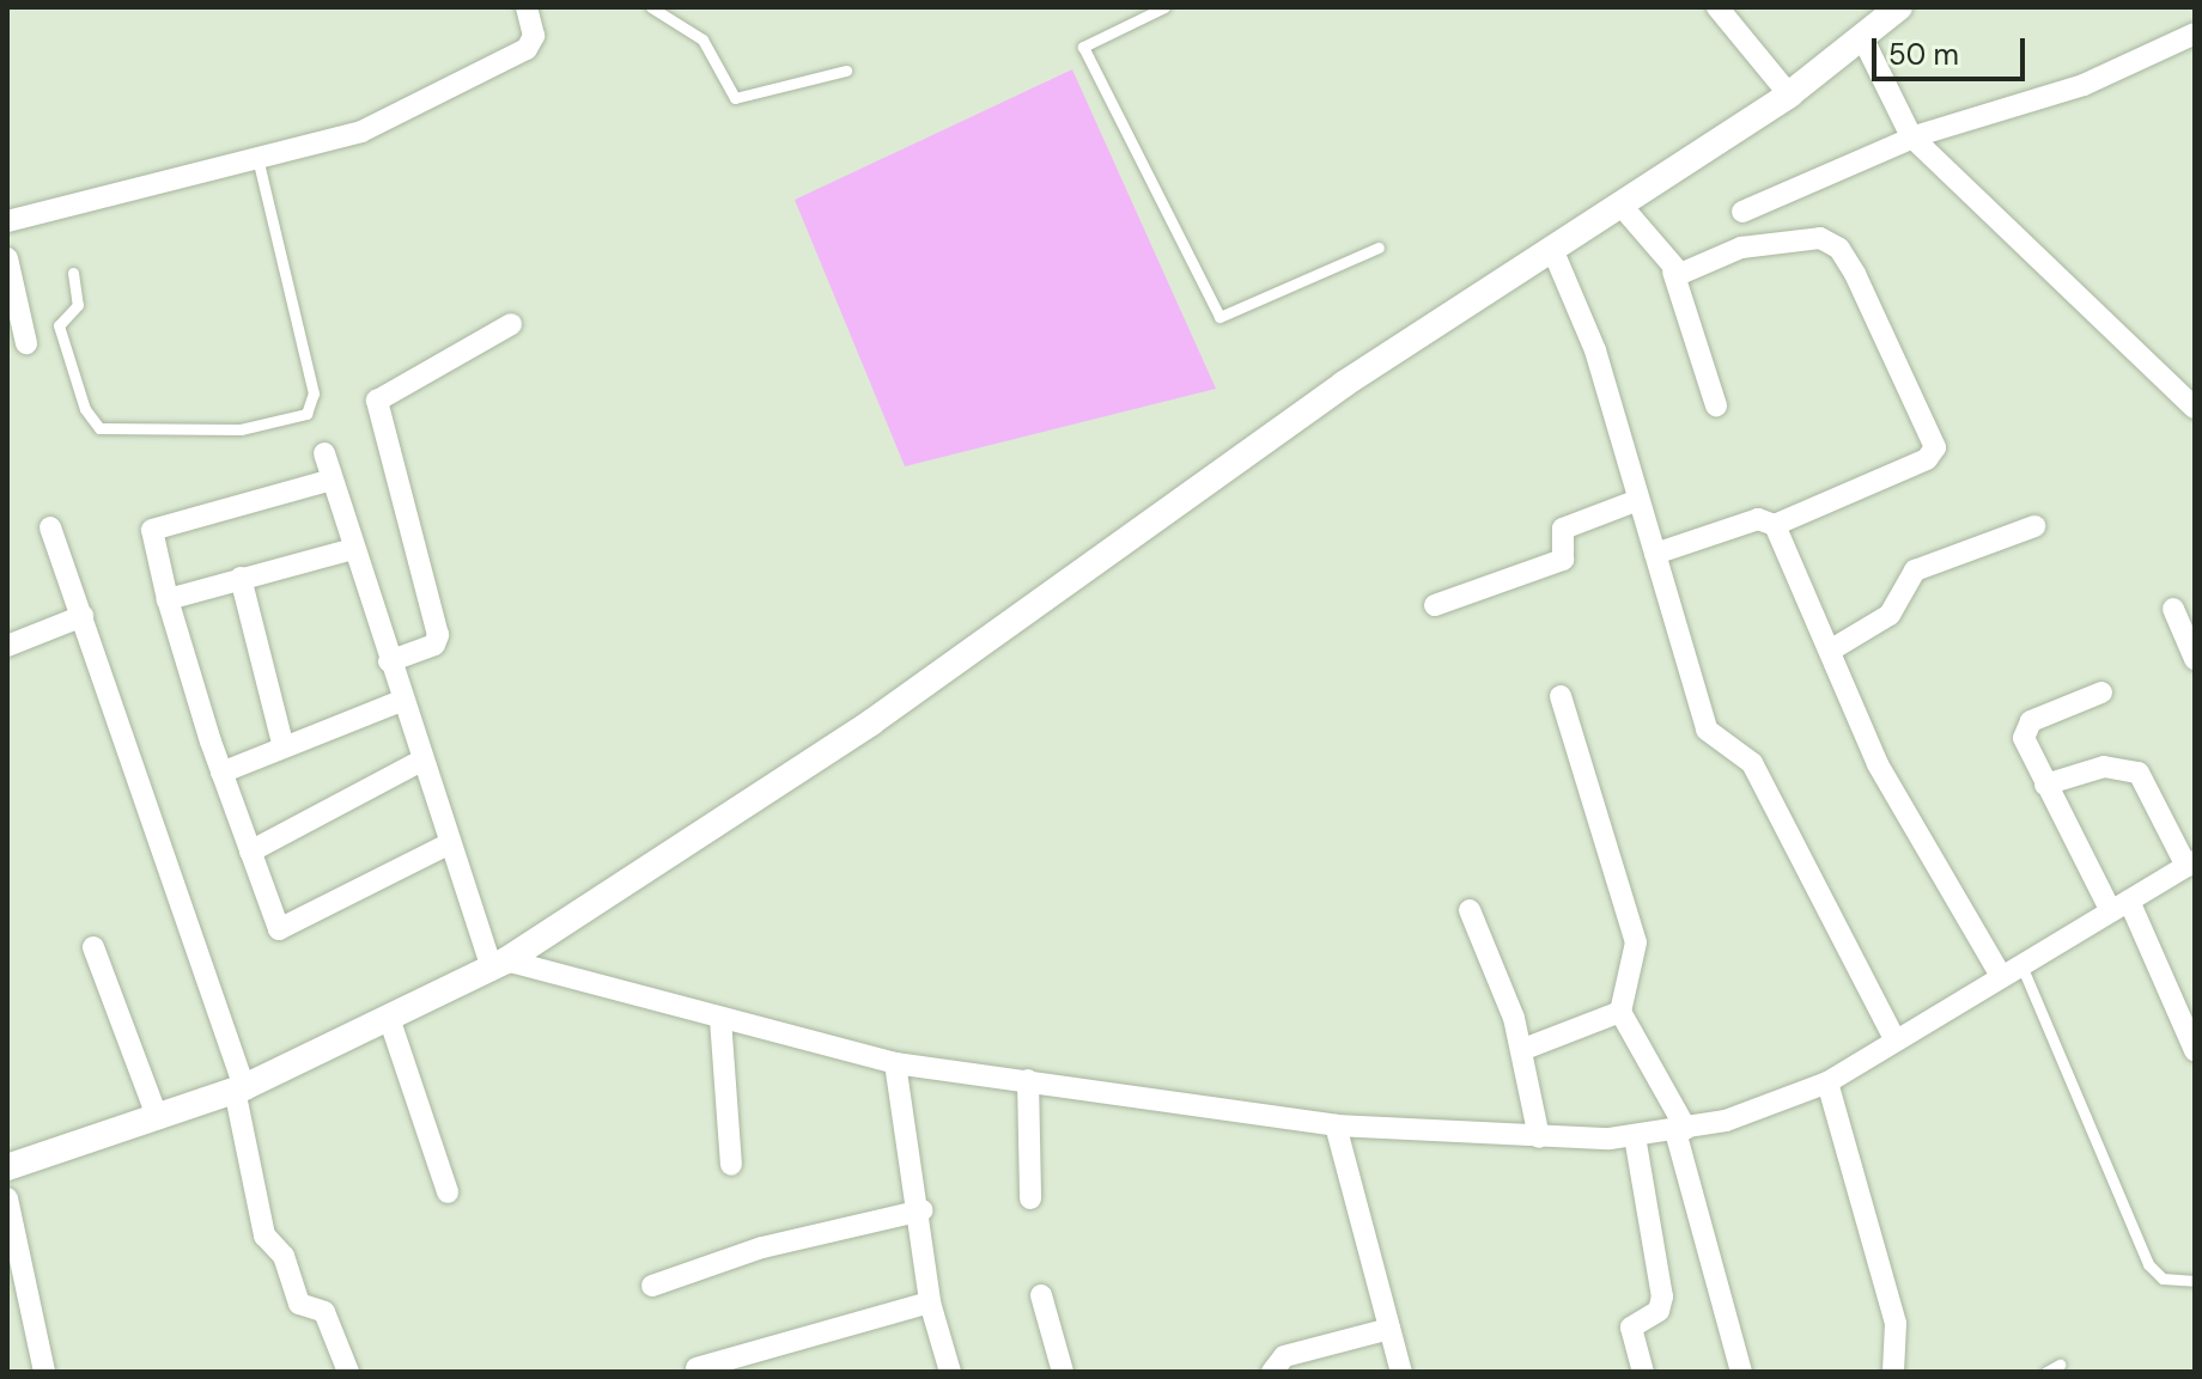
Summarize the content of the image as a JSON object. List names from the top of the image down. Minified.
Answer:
{"scale_bar":"50 m"}
